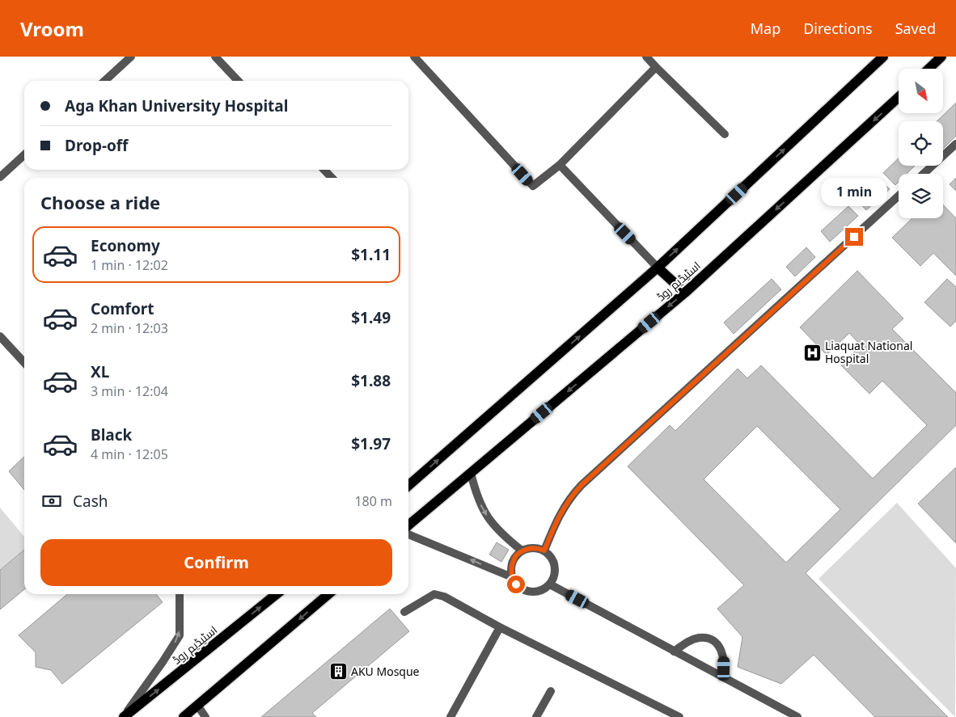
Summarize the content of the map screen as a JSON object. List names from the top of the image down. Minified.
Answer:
{"streets":{"main road":["اسٹیڈیم روڈ"]},"places":{"hospital":["Liaquat National Hospital"],"building":["AKU Mosque"]},"north":"bottom right","page":{"header":"Vroom","nav":["Map","Directions","Saved"],"banner":["Aga Khan University Hospital","Drop-off"],"bubble":"1 min","heading":"Choose a ride","list":[{"name":"Economy","note":"1 min · 12:02","value":"$1.11"},{"name":"Comfort","note":"2 min · 12:03","value":"$1.49"},{"name":"XL","note":"3 min · 12:04","value":"$1.88"},{"name":"Black","note":"4 min · 12:05","value":"$1.97"}],"pay":["Cash","180 m"],"buttons":"Confirm"}}
